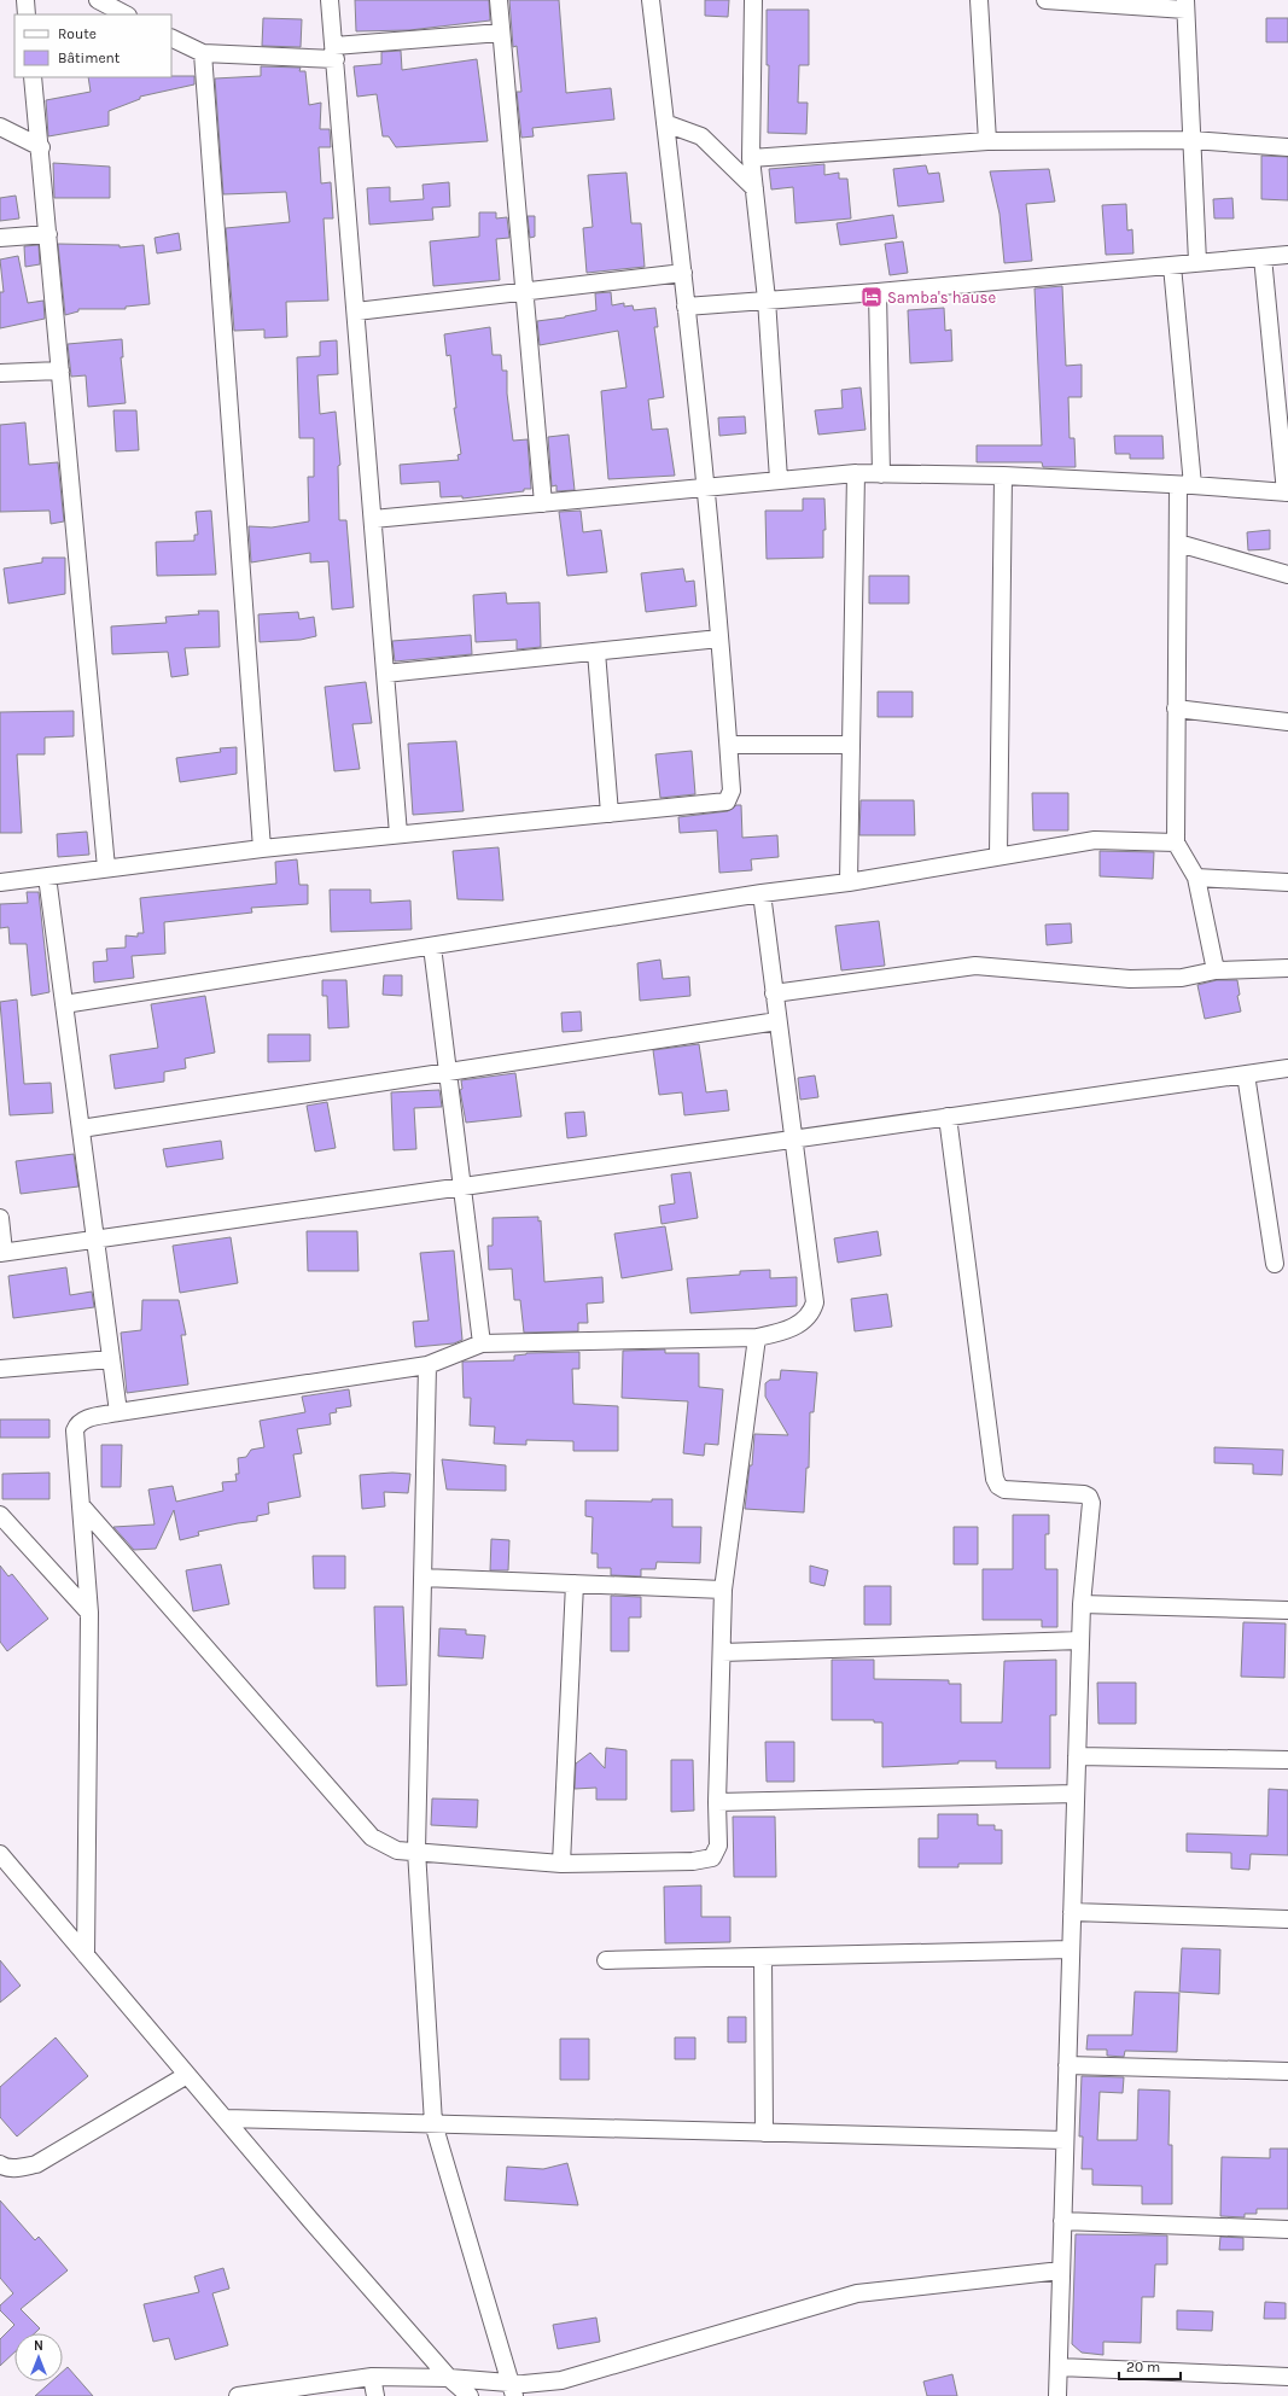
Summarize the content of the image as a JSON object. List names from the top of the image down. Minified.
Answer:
{"places":{"hotel":["Samba's hause"]},"legend":["Route","Bâtiment"],"scale_bar":"20 m","north":"top"}
